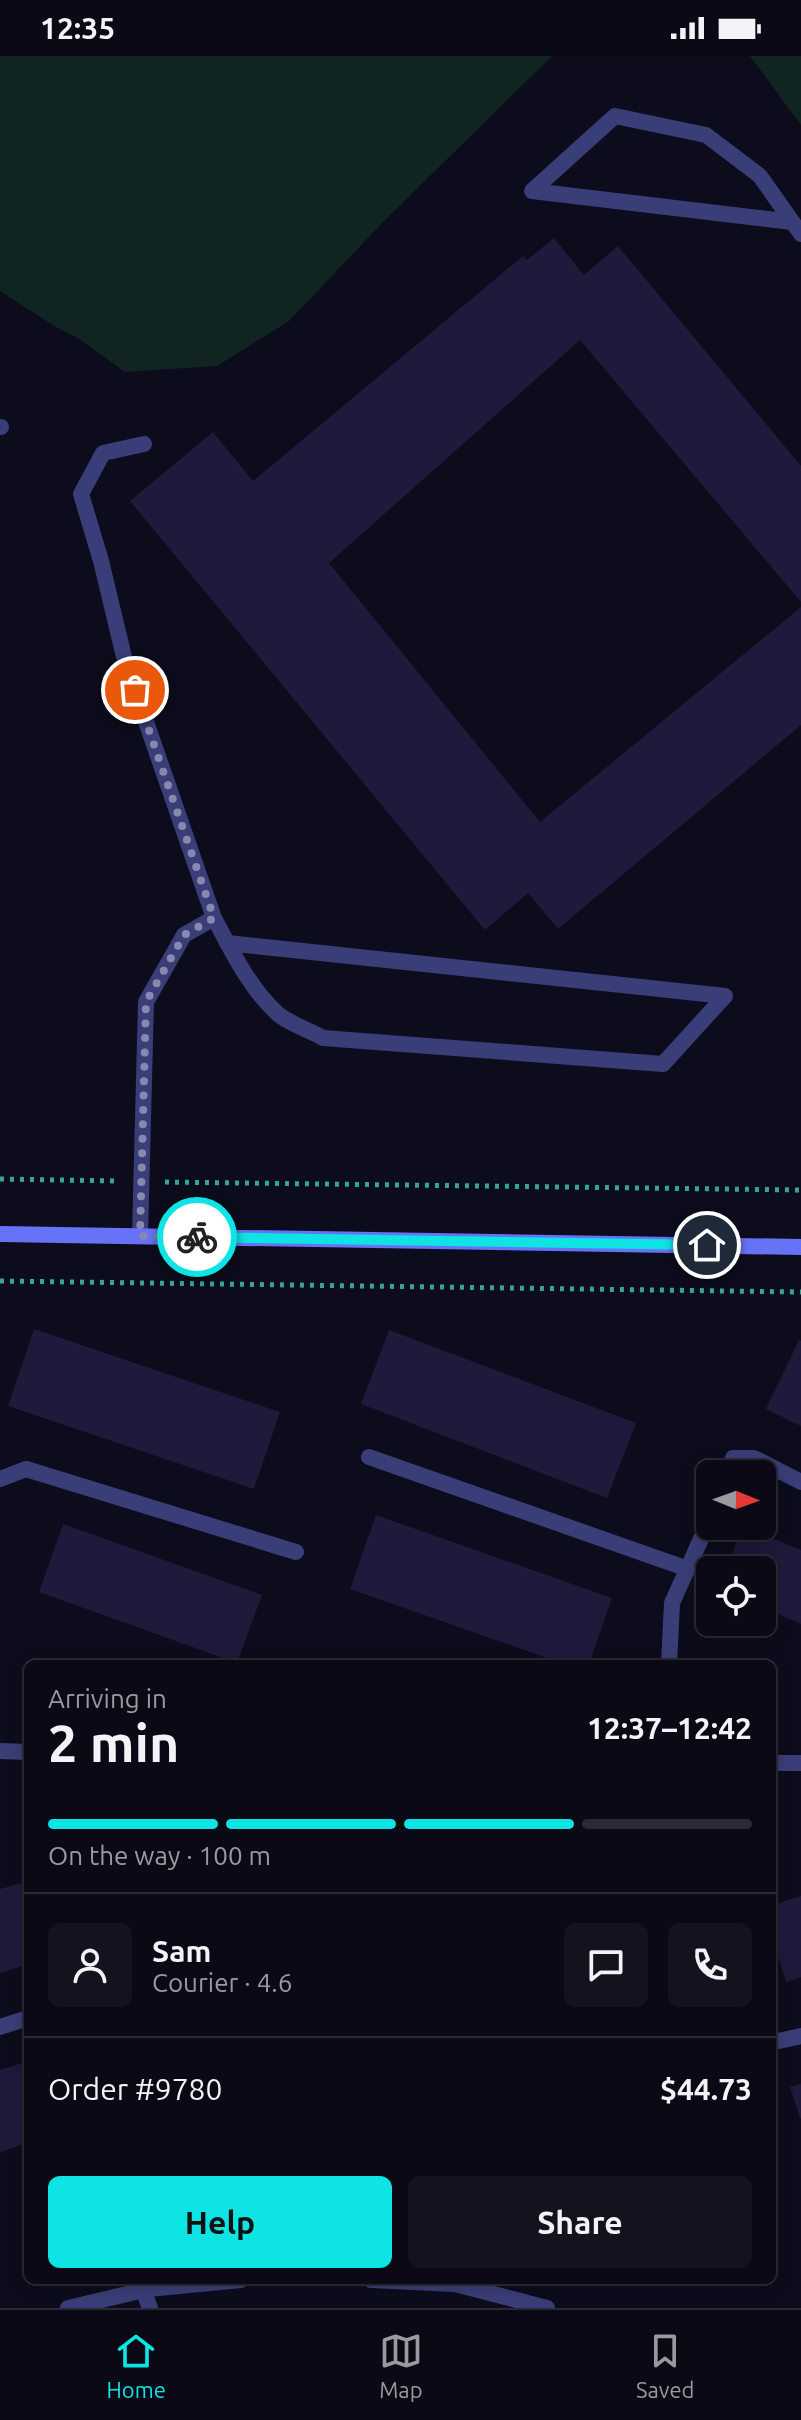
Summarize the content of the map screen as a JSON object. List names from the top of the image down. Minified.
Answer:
{"north":"right","page":{"status":"12:35","heading":["2 min","Arriving in","12:37–12:42"],"panel":["Sam","Courier · 4.6","Order #9780","$44.73"],"bar":"On the way · 100 m","buttons":["Help","Share"],"tabs":["Home","Map","Saved"]}}
